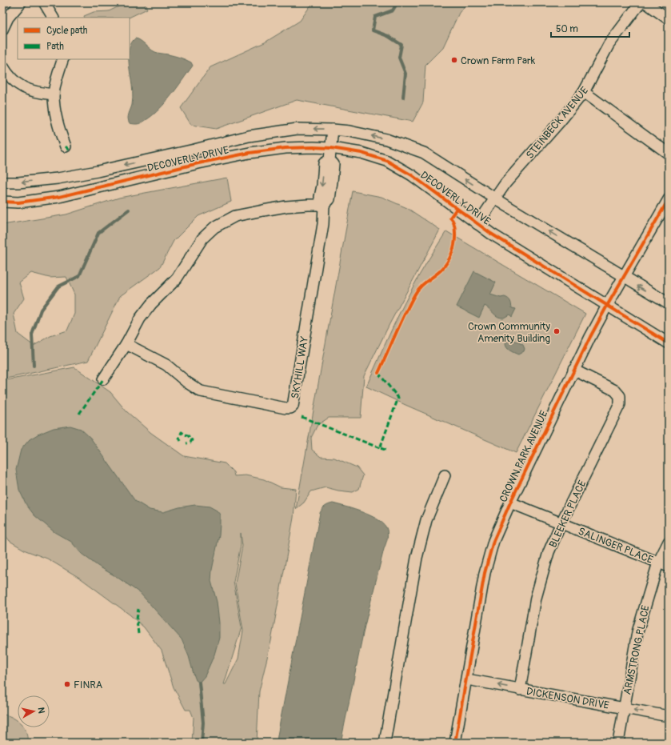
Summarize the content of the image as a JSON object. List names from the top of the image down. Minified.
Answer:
{"streets":{"street":["STEINBECK AVENUE","DECOVERLY DRIVE","SKYHILL WAY","CROWN PARK AVENUE","BLEEKER PLACE","SALINGER PLACE","ARMSTRONG PLACE","DICKENSON DRIVE"]},"crossings":[["STEINBECK AVENUE","DECOVERLY DRIVE"],["DECOVERLY DRIVE","SKYHILL WAY"],["DECOVERLY DRIVE","CROWN PARK AVENUE"],["CROWN PARK AVENUE","BLEEKER PLACE"],["CROWN PARK AVENUE","SALINGER PLACE"],["CROWN PARK AVENUE","DICKENSON DRIVE"],["BLEEKER PLACE","SALINGER PLACE"],["BLEEKER PLACE","DICKENSON DRIVE"],["SALINGER PLACE","ARMSTRONG PLACE"],["ARMSTRONG PLACE","DICKENSON DRIVE"]],"one_way":["DICKENSON DRIVE"],"places":["Crown Farm Park","Crown Community Amenity Building","FINRA"],"legend":["Cycle path","Path"],"scale_bar":"50 m","north":"right"}
